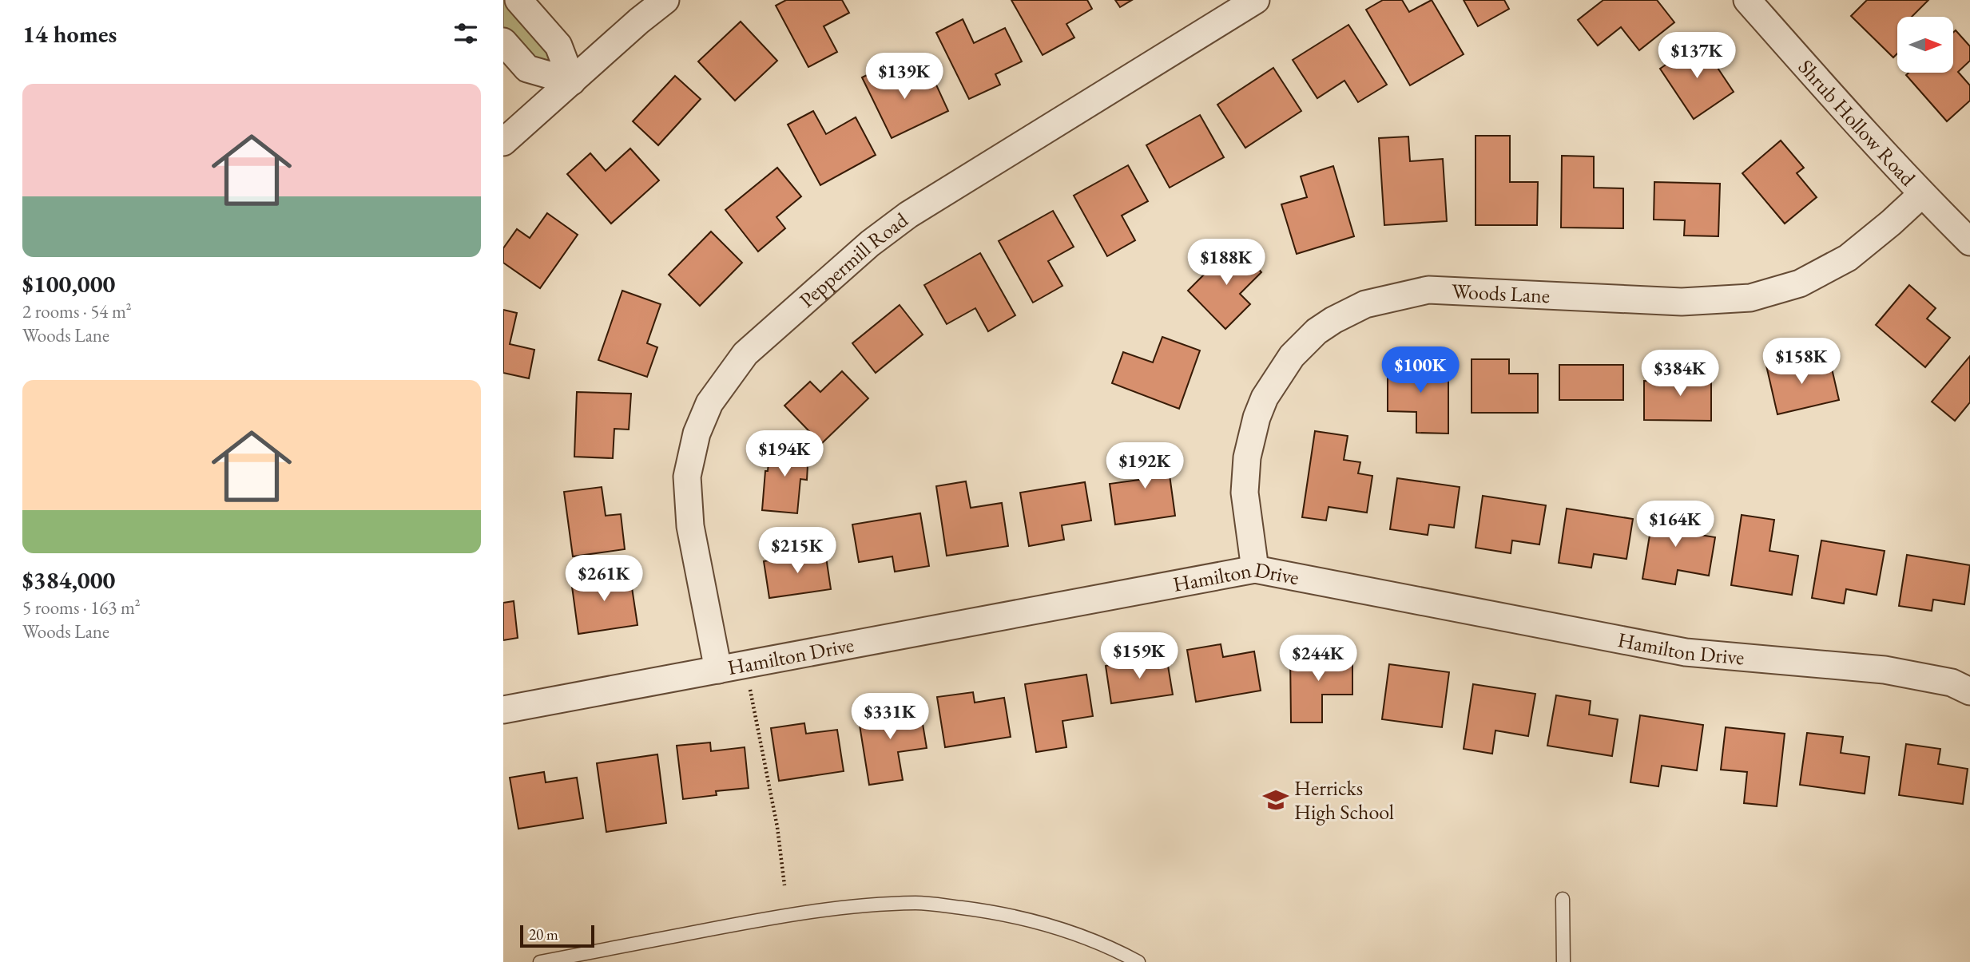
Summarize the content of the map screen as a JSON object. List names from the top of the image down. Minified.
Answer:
{"streets":{"street":["Shrub Hollow Road","Peppermill Road","Woods Lane","Hamilton Drive"]},"crossings":[["Shrub Hollow Road","Woods Lane"],["Peppermill Road","Hamilton Drive"],["Woods Lane","Hamilton Drive"]],"places":{"school or university":["Herricks High School"]},"scale_bar":"20 m","north":"right","page":{"heading":"14 homes","price":["$137K","$139K","$188K","$158K","$100K","$384K","$194K","$192K","$164K","$215K","$261K","$159K","$244K","$331K"],"list":[{"name":"$100,000","note":"2 rooms · 54 m² · Woods Lane"},{"name":"$384,000","note":"5 rooms · 163 m² · Woods Lane"}],"scale":"20 m"}}
